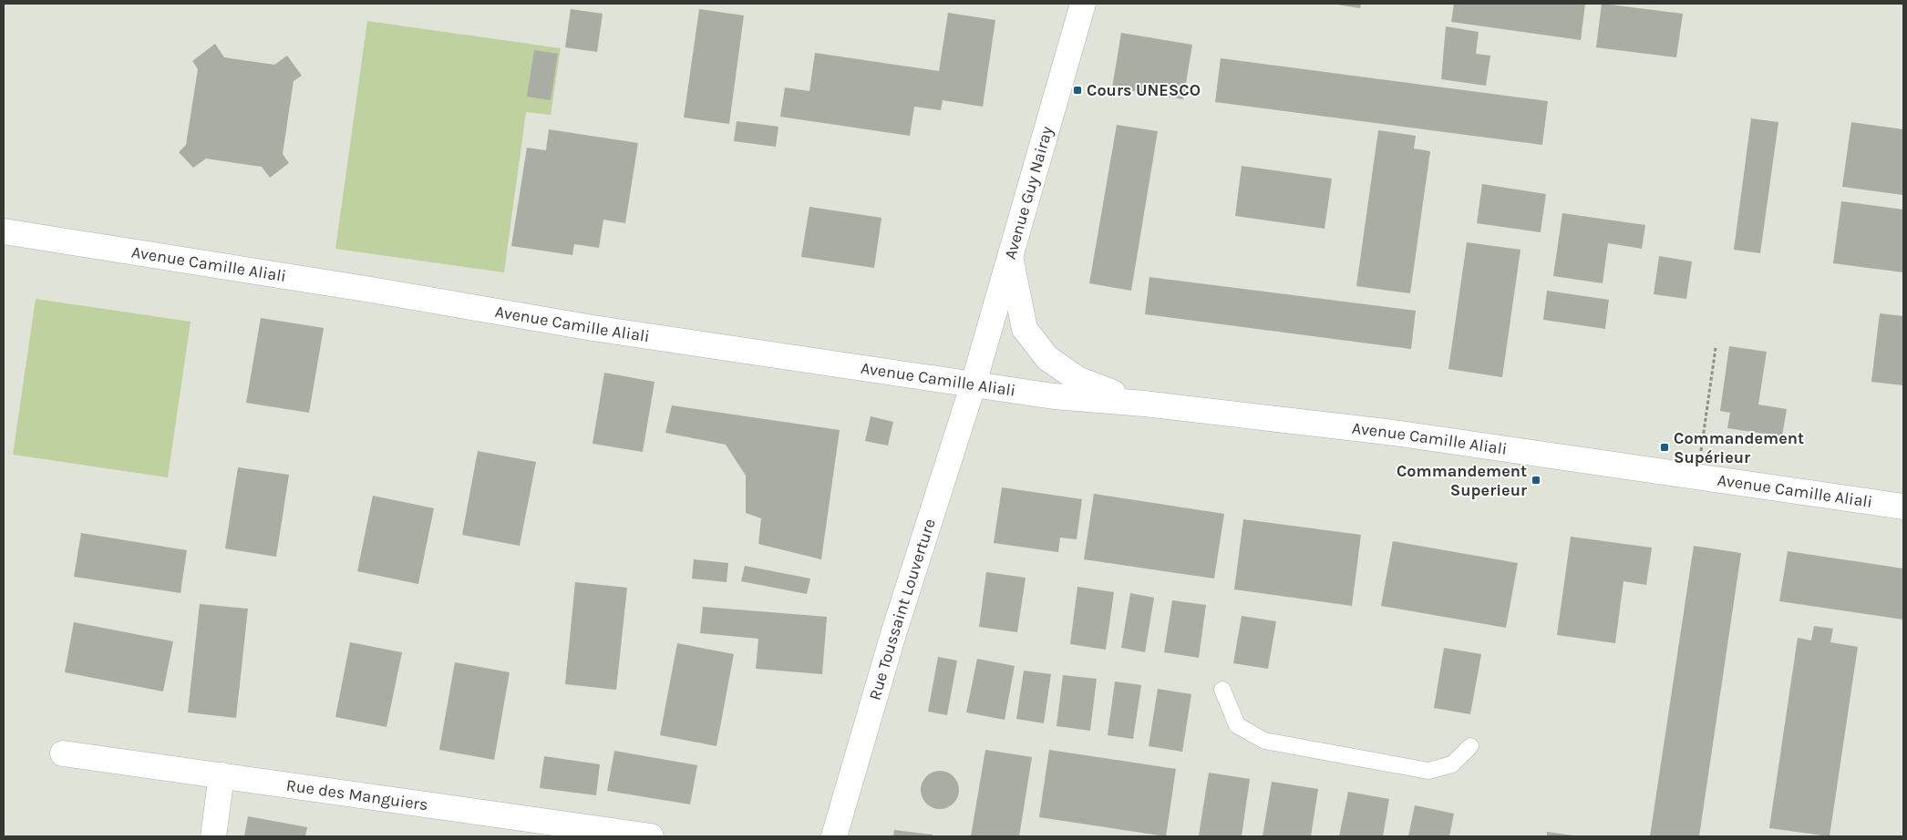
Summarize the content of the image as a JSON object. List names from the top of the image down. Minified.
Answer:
{"streets":{"main road":["Avenue Guy Nairay","Avenue Camille Aliali","Rue Toussaint Louverture","Rue des Manguiers"]},"crossings":[["Avenue Guy Nairay","Avenue Camille Aliali"],["Avenue Guy Nairay","Rue Toussaint Louverture"],["Avenue Camille Aliali","Rue Toussaint Louverture"]],"places":{"transit":["Cours UNESCO","Commandement Supérieur","Commandement Superieur"]}}
